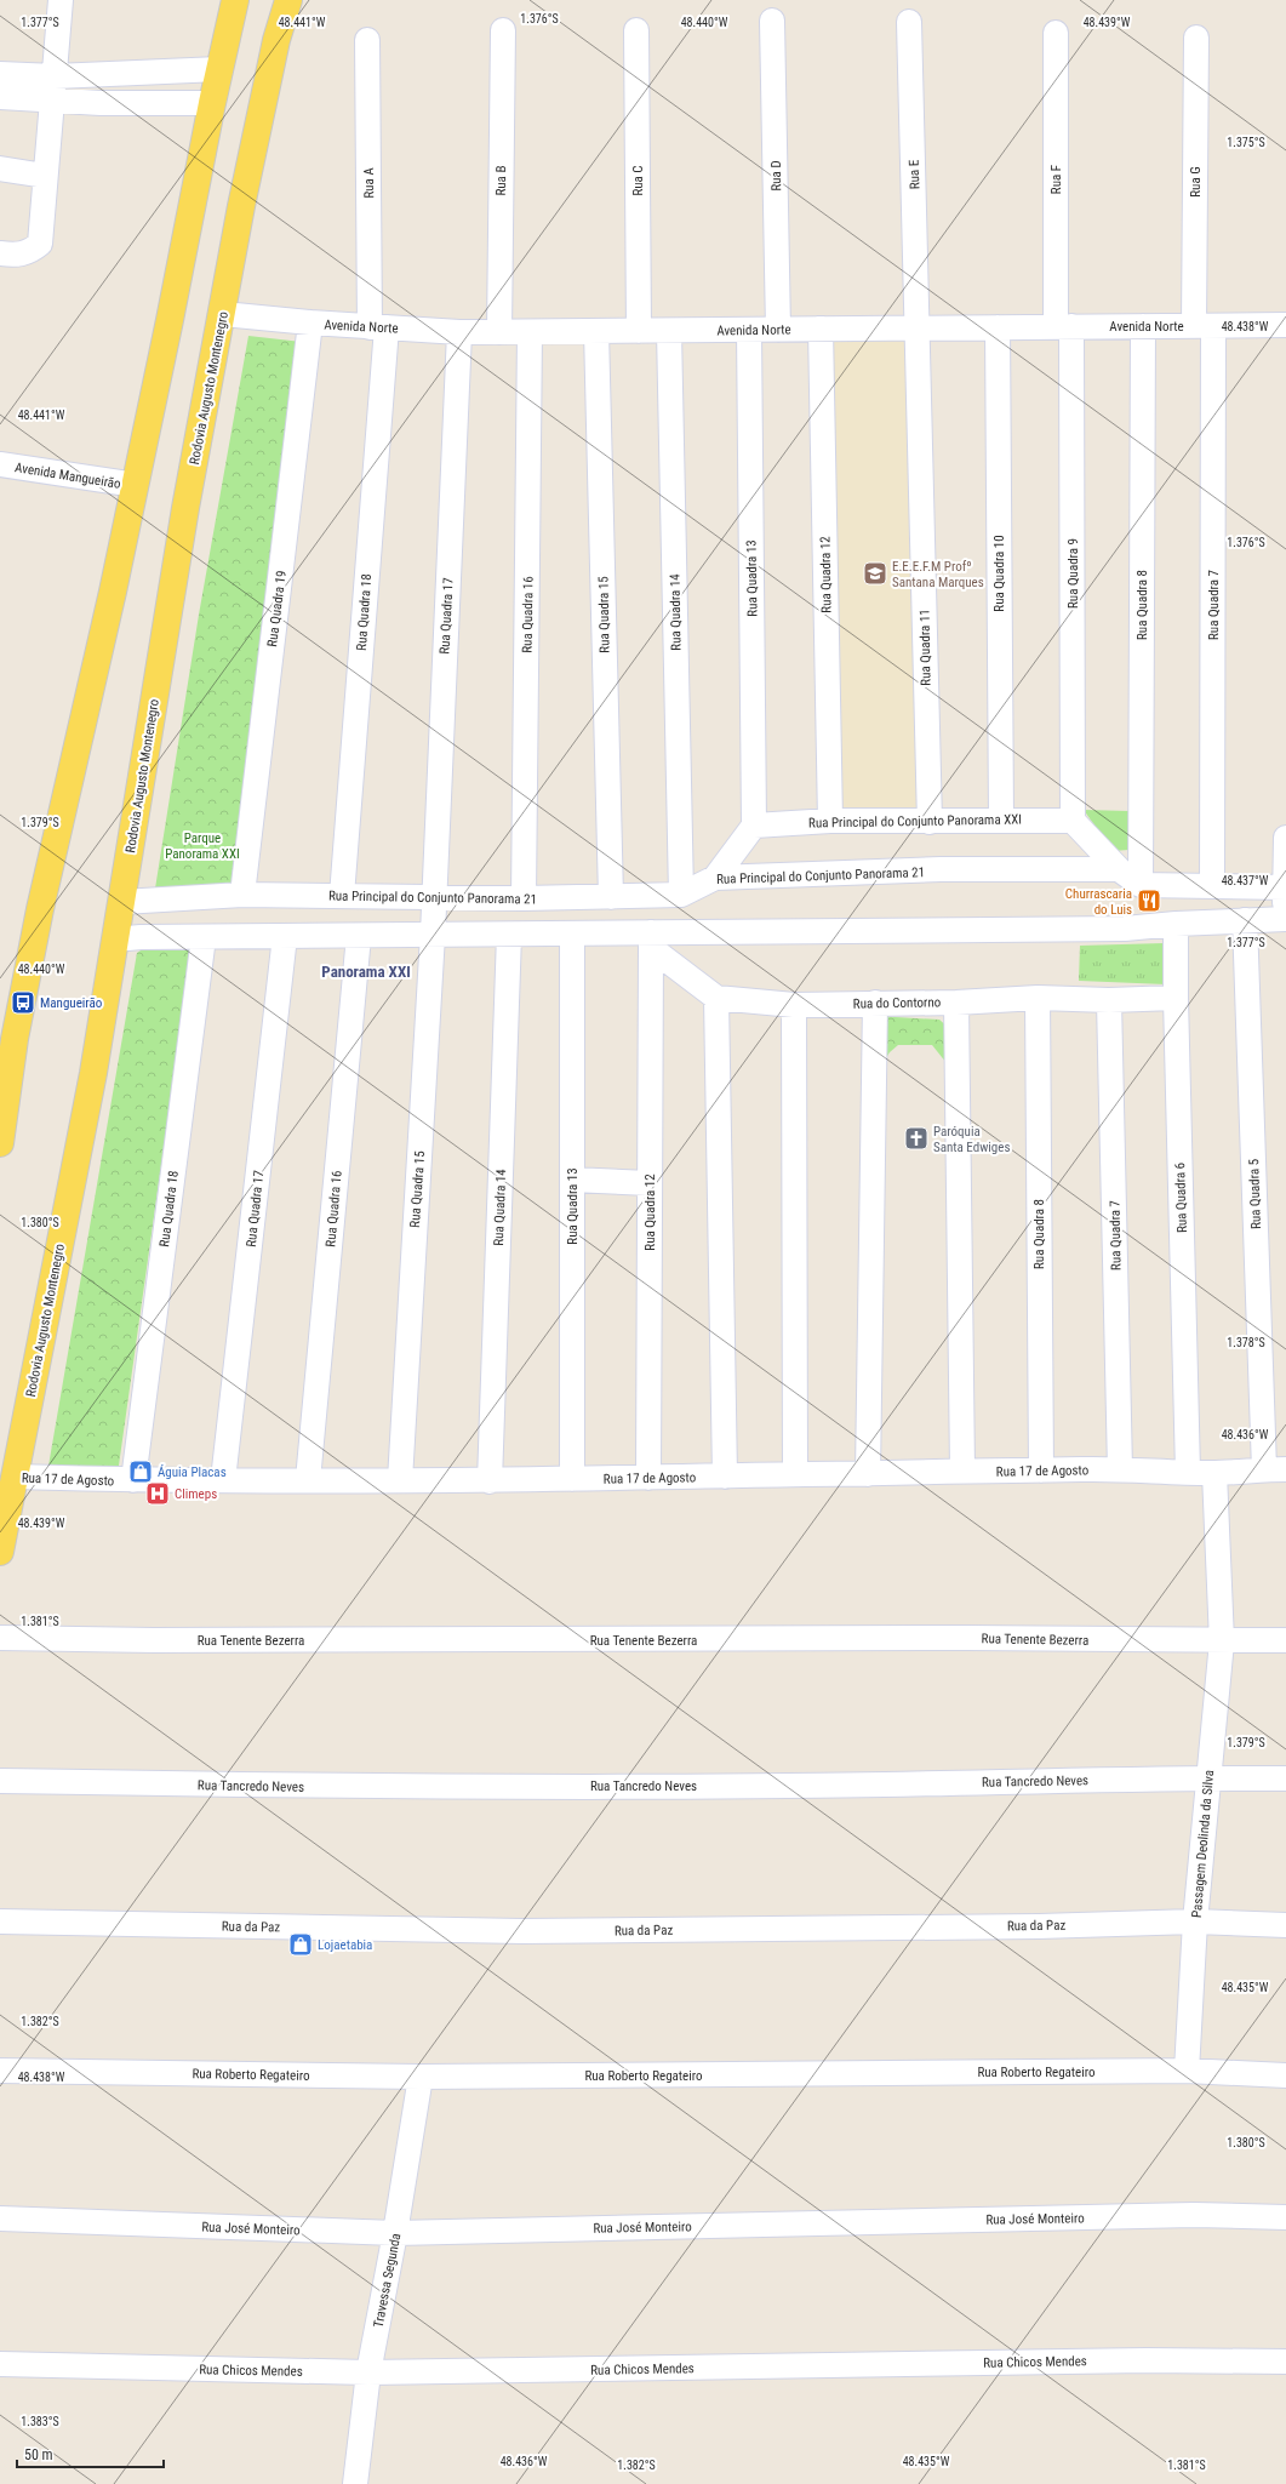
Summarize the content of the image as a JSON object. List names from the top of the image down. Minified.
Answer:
{"streets":{"main road":["Rodovia Augusto Montenegro"],"street":["Rua E","Rua D","Rua F","Rua B","Rua C","Rua G","Rua A","Avenida Norte","Avenida Mangueirão","Rua Quadra 10","Rua Quadra 9","Rua Quadra 12","Rua Quadra 13","Rua Quadra 8","Rua Quadra 7","Rua Quadra 19","Rua Quadra 18","Rua Quadra 14","Rua Quadra 16","Rua Quadra 15","Rua Quadra 17","Rua Quadra 11","Rua Principal do Conjunto Panorama XXI","Rua Principal do Conjunto Panorama 21","Rua do Contorno","Rua Quadra 5","Rua Quadra 6","Rua 17 de Agosto","Rua Tenente Bezerra","Rua Tancredo Neves","Passagem Deolinda da Silva","Rua da Paz","Rua Roberto Regateiro","Rua José Monteiro","Travessa Segunda","Rua Chicos Mendes"]},"crossings":[["Rua E","Avenida Norte"],["Rua E","Rua Quadra 11"],["Rua D","Avenida Norte"],["Rua F","Avenida Norte"],["Rua F","Rua Quadra 9"],["Rua B","Avenida Norte"],["Rua C","Avenida Norte"],["Rua G","Avenida Norte"],["Rua G","Rua Quadra 7"],["Rua A","Avenida Norte"],["Rua A","Rua Quadra 18"],["Avenida Norte","Rodovia Augusto Montenegro"],["Avenida Norte","Rua Quadra 10"],["Avenida Norte","Rua Quadra 9"],["Avenida Norte","Rua Quadra 12"],["Avenida Norte","Rua Quadra 13"],["Avenida Norte","Rua Quadra 8"],["Avenida Norte","Rua Quadra 7"],["Avenida Norte","Rua Quadra 19"],["Avenida Norte","Rua Quadra 18"],["Avenida Norte","Rua Quadra 14"],["Avenida Norte","Rua Quadra 16"],["Avenida Norte","Rua Quadra 15"],["Avenida Norte","Rua Quadra 17"],["Avenida Norte","Rua Quadra 11"],["Rodovia Augusto Montenegro","Rua Principal do Conjunto Panorama 21"],["Rodovia Augusto Montenegro","Rua 17 de Agosto"],["Rua Quadra 10","Rua Principal do Conjunto Panorama XXI"],["Rua Quadra 9","Rua Principal do Conjunto Panorama XXI"],["Rua Quadra 12","Rua Principal do Conjunto Panorama XXI"],["Rua Quadra 12","Rua 17 de Agosto"],["Rua Quadra 13","Rua Principal do Conjunto Panorama XXI"],["Rua Quadra 13","Rua 17 de Agosto"],["Rua Quadra 8","Rua do Contorno"],["Rua Quadra 8","Rua 17 de Agosto"],["Rua Quadra 7","Rua do Contorno"],["Rua Quadra 7","Rua 17 de Agosto"],["Rua Quadra 19","Rua Principal do Conjunto Panorama 21"],["Rua Quadra 18","Rua Principal do Conjunto Panorama 21"],["Rua Quadra 18","Rua 17 de Agosto"],["Rua Quadra 14","Rua Principal do Conjunto Panorama 21"],["Rua Quadra 14","Rua 17 de Agosto"],["Rua Quadra 16","Rua Principal do Conjunto Panorama 21"],["Rua Quadra 16","Rua 17 de Agosto"],["Rua Quadra 15","Rua Quadra 17"],["Rua Quadra 15","Rua Principal do Conjunto Panorama 21"],["Rua Quadra 15","Rua 17 de Agosto"],["Rua Quadra 17","Rua Principal do Conjunto Panorama 21"],["Rua Quadra 17","Rua 17 de Agosto"],["Rua Quadra 11","Rua Principal do Conjunto Panorama XXI"],["Rua do Contorno","Rua Quadra 6"],["Rua Quadra 5","Rua 17 de Agosto"],["Rua Quadra 6","Rua 17 de Agosto"],["Rua 17 de Agosto","Passagem Deolinda da Silva"],["Rua Tenente Bezerra","Passagem Deolinda da Silva"],["Rua Tancredo Neves","Passagem Deolinda da Silva"],["Passagem Deolinda da Silva","Rua da Paz"],["Passagem Deolinda da Silva","Rua Roberto Regateiro"],["Rua Roberto Regateiro","Travessa Segunda"],["Rua José Monteiro","Travessa Segunda"],["Travessa Segunda","Rua Chicos Mendes"]],"districts":["Panorama XXI"],"parks":["Parque Panorama XXI"],"places":{"school or university":["E.E.E.F.M Profº Santana Marques"],"restaurant":["Churrascaria do Luis"],"bus stop":["Mangueirão"],"church":["Paróquia Santa Edwiges"],"shop":["Águia Placas","Lojaetabia"],"hospital":["Climeps"]},"scale_bar":"50 m","coordinates":["1.376°S","48.440°W","48.439°W","48.441°W","1.377°S","1.375°S","48.438°W","1.379°S","48.437°W","1.380°S","1.378°S","48.436°W","1.381°S","48.435°W","1.382°S","1.383°S"]}
